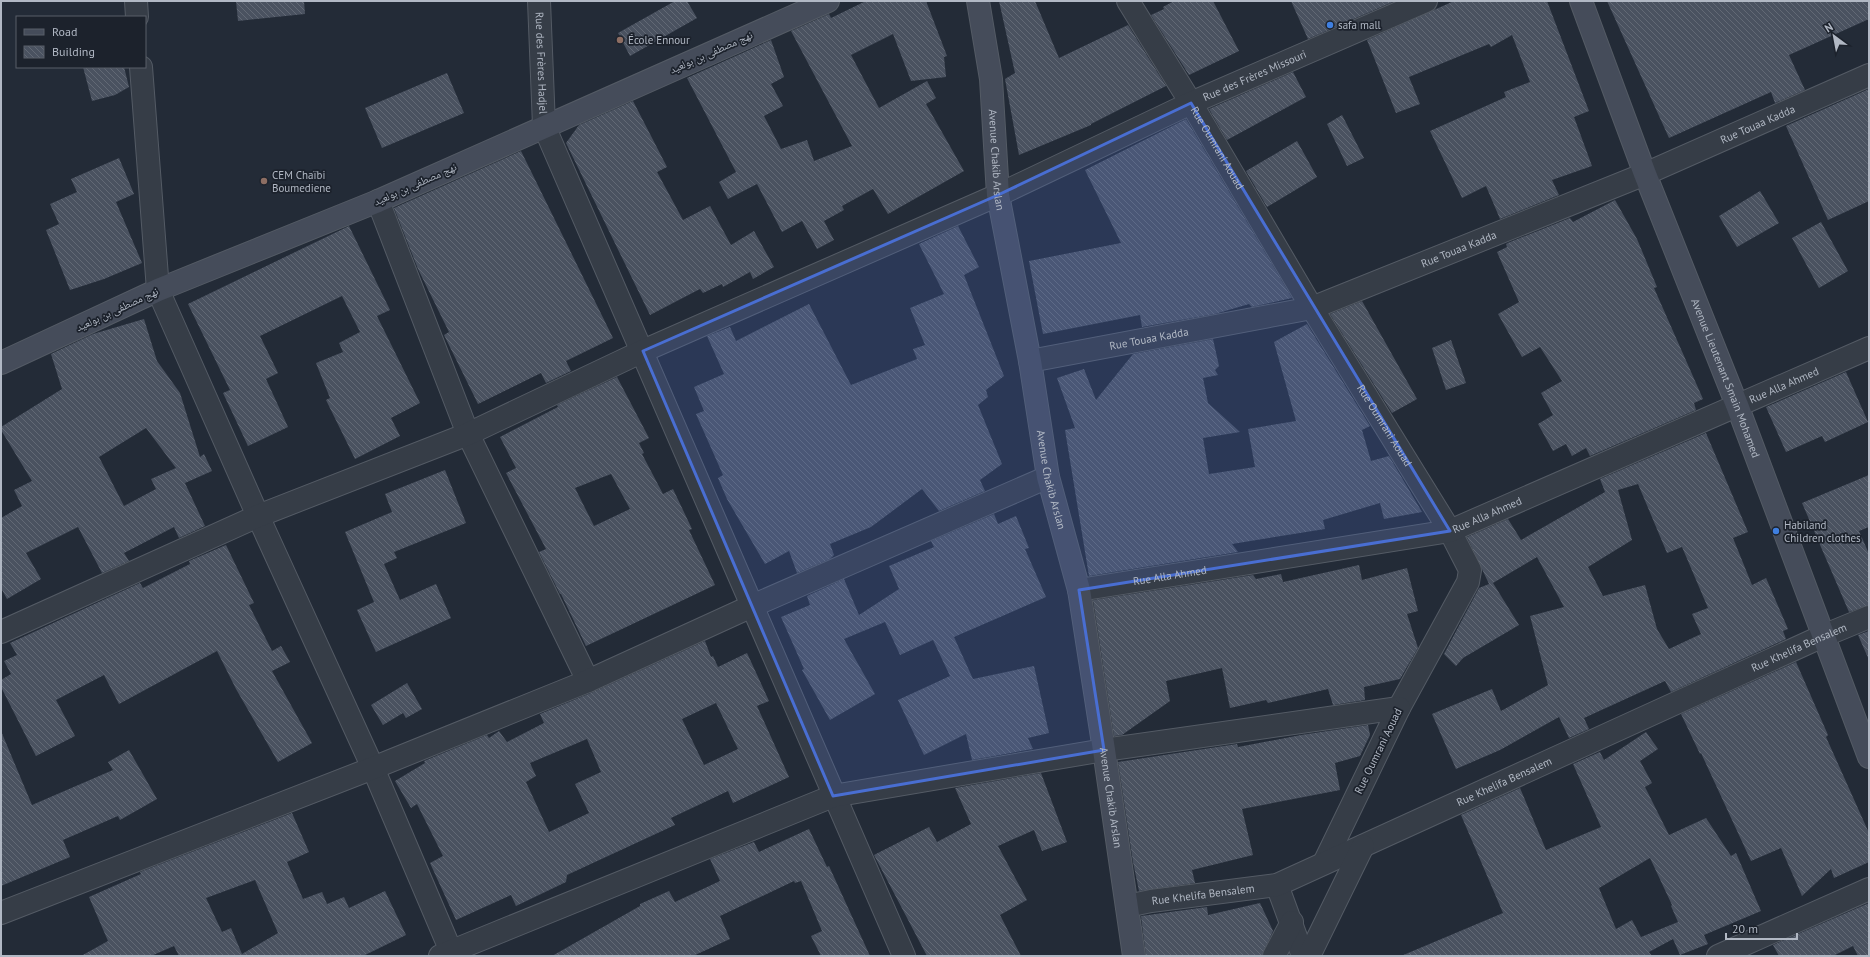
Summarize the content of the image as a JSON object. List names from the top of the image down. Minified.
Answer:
{"streets":{"main road":["نهج مصطفى بن بولعيد","Avenue Chakib Arslan","Avenue Lieutenant Smain Mohamed"],"street":["Rue des Frères Hadjel","Rue des Frères Missouri","Rue Touaa Kadda","Rue Oumrani Aouad","Rue Alla Ahmed","Rue Khelifa Bensalem"]},"crossings":[["نهج مصطفى بن بولعيد","Rue des Frères Hadjel"],["Rue des Frères Missouri","Rue Oumrani Aouad"],["Rue des Frères Missouri","Avenue Chakib Arslan"],["Rue Touaa Kadda","Rue Oumrani Aouad"],["Rue Touaa Kadda","Avenue Chakib Arslan"],["Rue Touaa Kadda","Avenue Lieutenant Smain Mohamed"],["Rue Oumrani Aouad","Rue Alla Ahmed"],["Rue Oumrani Aouad","Rue Khelifa Bensalem"],["Avenue Chakib Arslan","Rue Alla Ahmed"],["Avenue Chakib Arslan","Rue Khelifa Bensalem"],["Avenue Lieutenant Smain Mohamed","Rue Alla Ahmed"],["Avenue Lieutenant Smain Mohamed","Rue Khelifa Bensalem"]],"places":["safa mall","École Ennour","CEM Chaïbi Boumediene","Habiland Children clothes"],"legend":["Road","Building"],"scale_bar":"20 m","north":"top left"}
